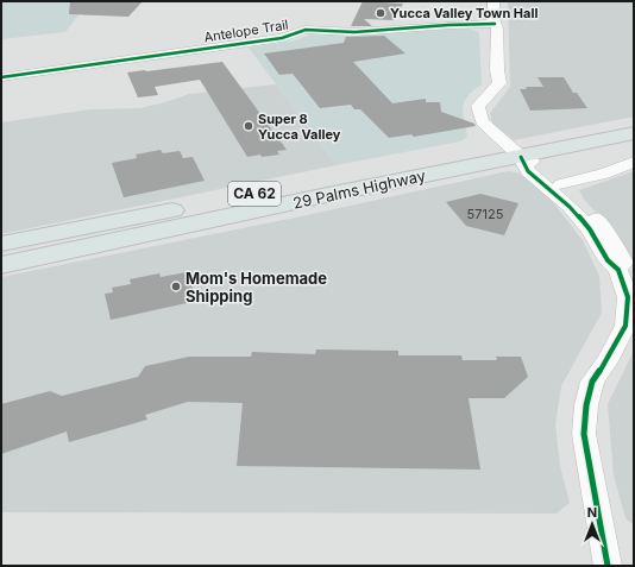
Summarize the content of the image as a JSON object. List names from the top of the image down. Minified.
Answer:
{"streets":{"main road":["29 Palms Highway","CA 62"],"street":["Antelope Trail"]},"places":["Yucca Valley Town Hall","Super 8 Yucca Valley","Mom's Homemade Shipping"],"house_numbers":["57125"],"north":"top"}
